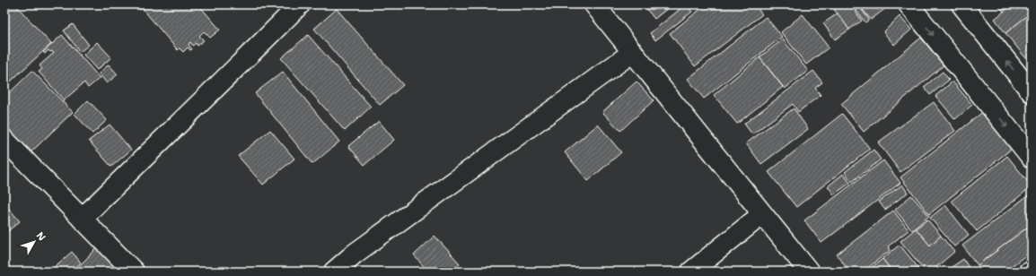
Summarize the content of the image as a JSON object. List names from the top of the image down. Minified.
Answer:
{"north":"top right"}
